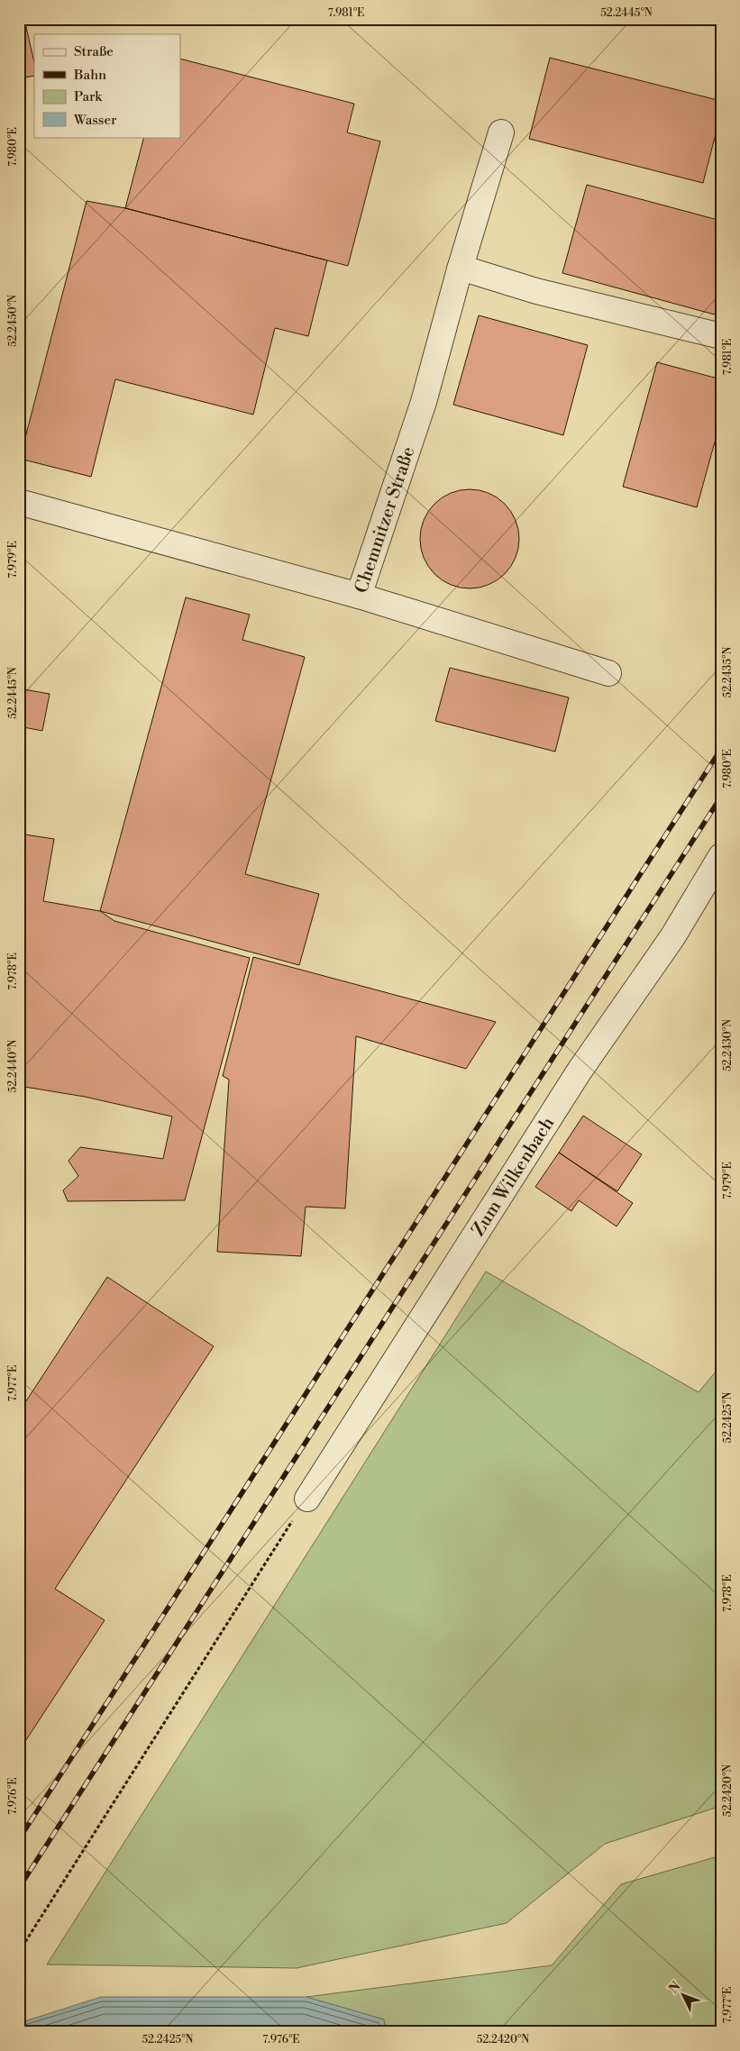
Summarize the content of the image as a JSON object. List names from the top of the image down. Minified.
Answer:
{"streets":{"street":["Chemnitzer Straße","Zum Wilkenbach"]},"legend":["Straße","Bahn","Park","Wasser"],"north":"top left","coordinates":["7.981°E","52.2445°N","7.980°E","52.2450°N","7.979°E","52.2435°N","7.978°E","52.2430°N","52.2440°N","7.977°E","52.2425°N","52.2420°N","7.976°E"]}
